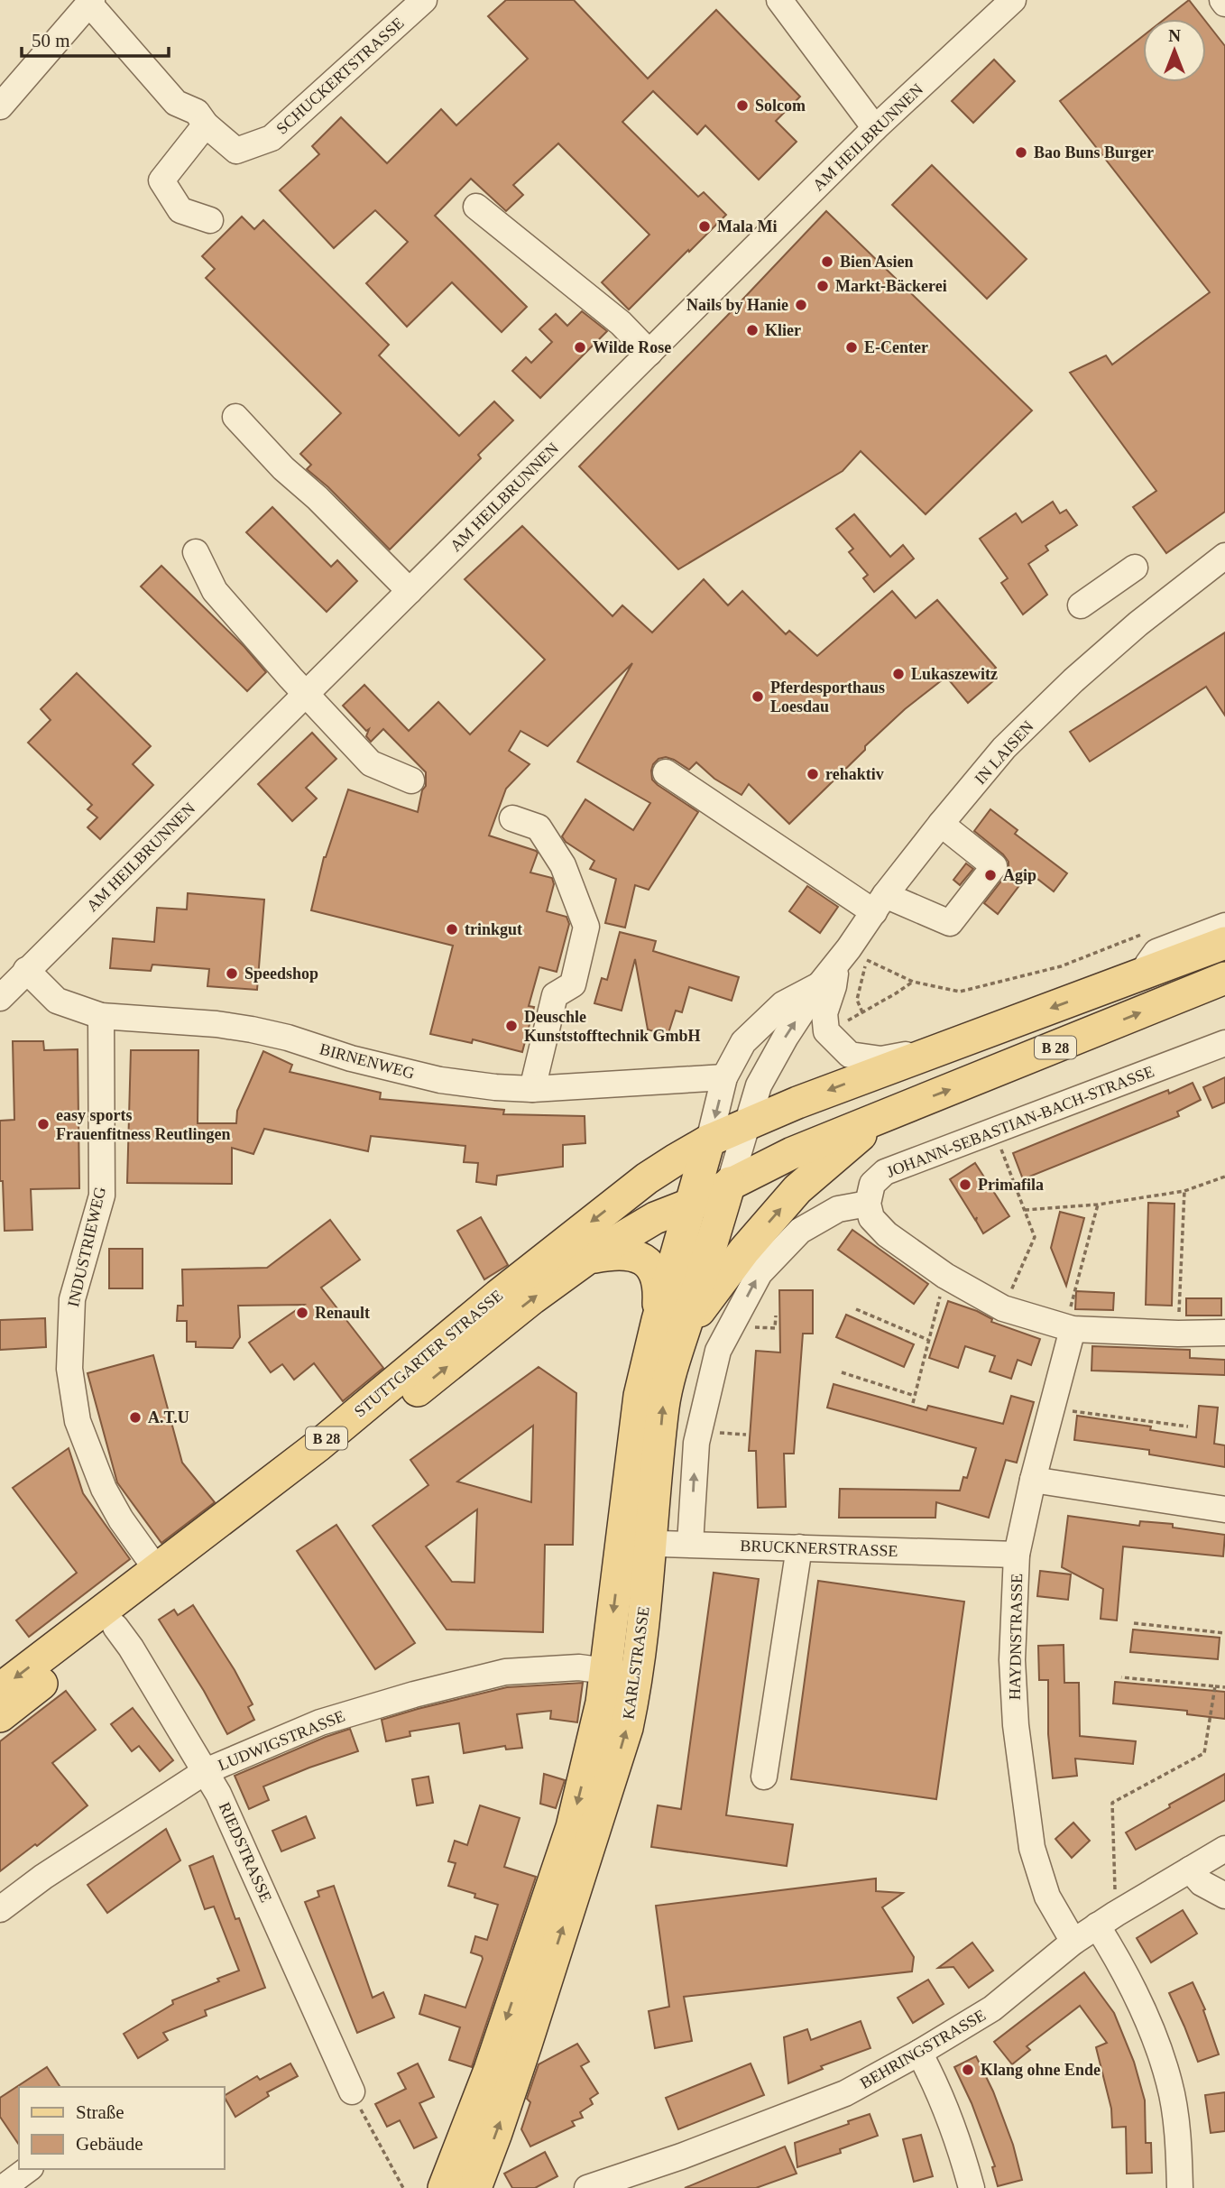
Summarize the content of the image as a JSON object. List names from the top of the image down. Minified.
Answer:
{"streets":{"main road":["B 28","STUTTGARTER STRASSE","KARLSTRASSE"],"street":["SCHUCKERTSTRASSE","AM HEILBRUNNEN","IN LAISEN","BIRNENWEG","JOHANN-SEBASTIAN-BACH-STRASSE","INDUSTRIEWEG","BRUCKNERSTRASSE","HAYDNSTRASSE","LUDWIGSTRASSE","RIEDSTRASSE","BEHRINGSTRASSE"]},"crossings":[["AM HEILBRUNNEN","BIRNENWEG"],["IN LAISEN","B 28"],["IN LAISEN","BIRNENWEG"],["IN LAISEN","STUTTGARTER STRASSE"],["IN LAISEN","KARLSTRASSE"],["B 28","STUTTGARTER STRASSE"],["B 28","KARLSTRASSE"],["BIRNENWEG","INDUSTRIEWEG"],["INDUSTRIEWEG","STUTTGARTER STRASSE"],["STUTTGARTER STRASSE","KARLSTRASSE"],["STUTTGARTER STRASSE","RIEDSTRASSE"],["BRUCKNERSTRASSE","HAYDNSTRASSE"],["BRUCKNERSTRASSE","KARLSTRASSE"],["HAYDNSTRASSE","BEHRINGSTRASSE"],["KARLSTRASSE","LUDWIGSTRASSE"],["LUDWIGSTRASSE","RIEDSTRASSE"]],"places":["Solcom","Bao Buns Burger","Mala Mi","Bien Asien","Markt-Bäckerei","Nails by Hanie","Klier","Wilde Rose","E-Center","Lukaszewitz","Pferdesporthaus Loesdau","rehaktiv","Agip","trinkgut","Speedshop","Deuschle Kunststofftechnik GmbH","easy sports Frauenfitness Reutlingen","Primafila","Renault","A.T.U","Klang ohne Ende"],"legend":["Straße","Gebäude"],"scale_bar":"50 m","north":"top"}
